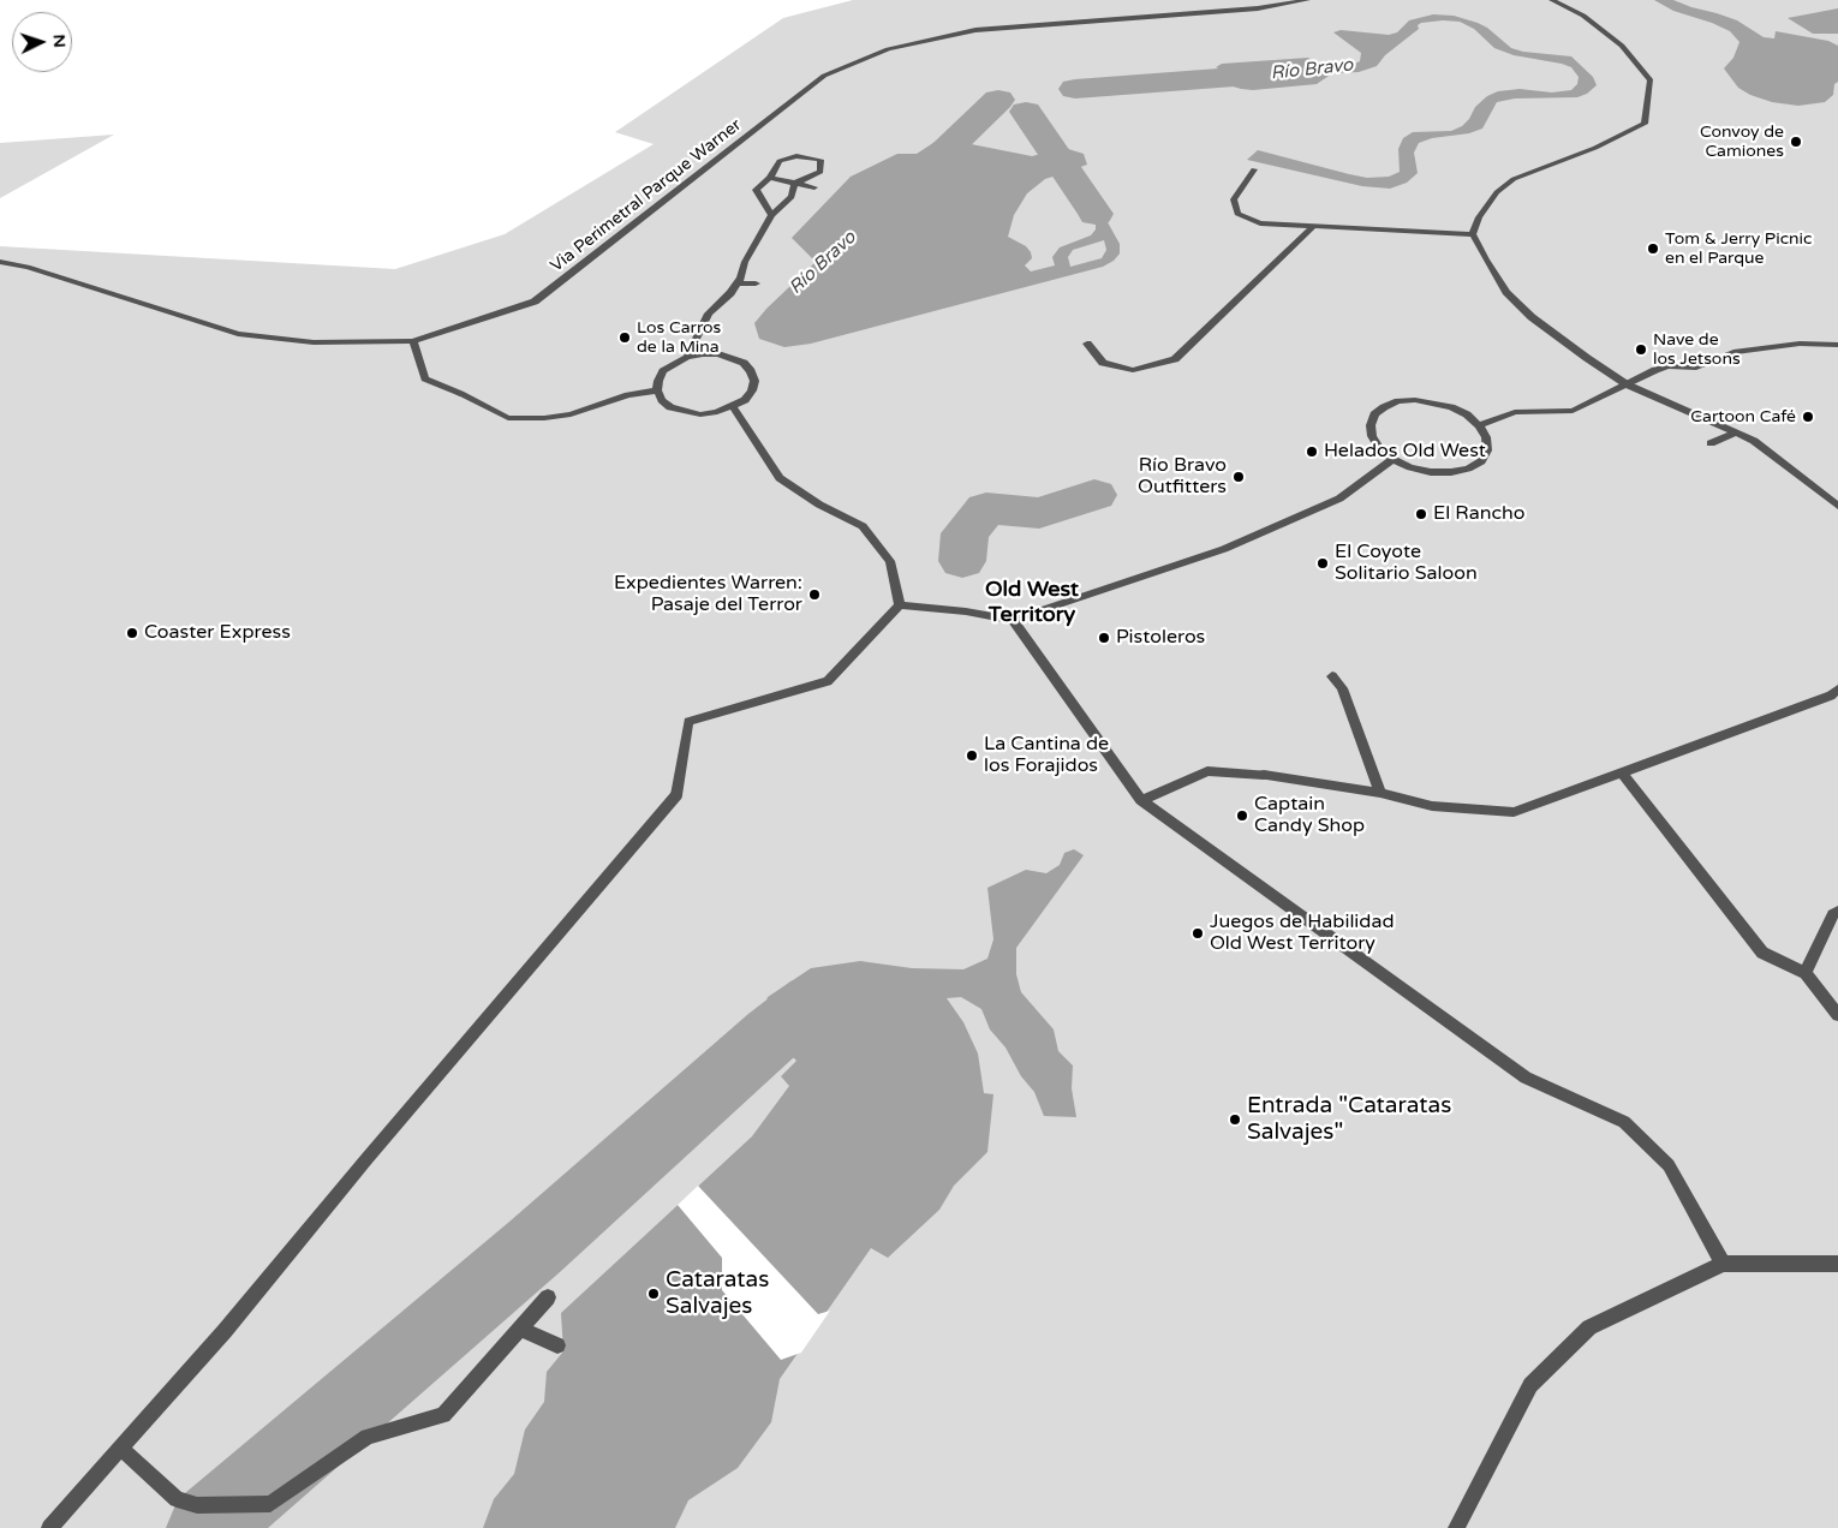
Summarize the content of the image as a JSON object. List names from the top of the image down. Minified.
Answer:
{"streets":{"street":["Via Perimetral Parque Warner"]},"districts":["Old West Territory"],"water":["Río Bravo"],"places":["Convoy de Camiones","Tom & Jerry Picnic en el Parque","Los Carros de la Mina","Nave de los Jetsons","Cartoon Café","Helados Old West","Río Bravo Outfitters","El Rancho","El Coyote Solitario Saloon","Expedientes Warren: Pasaje del Terror","Coaster Express","Pistoleros","La Cantina de los Forajidos","Captain Candy Shop","Juegos de Habilidad Old West Territory","Entrada \"Cataratas Salvajes\"","Cataratas Salvajes"],"north":"right"}
